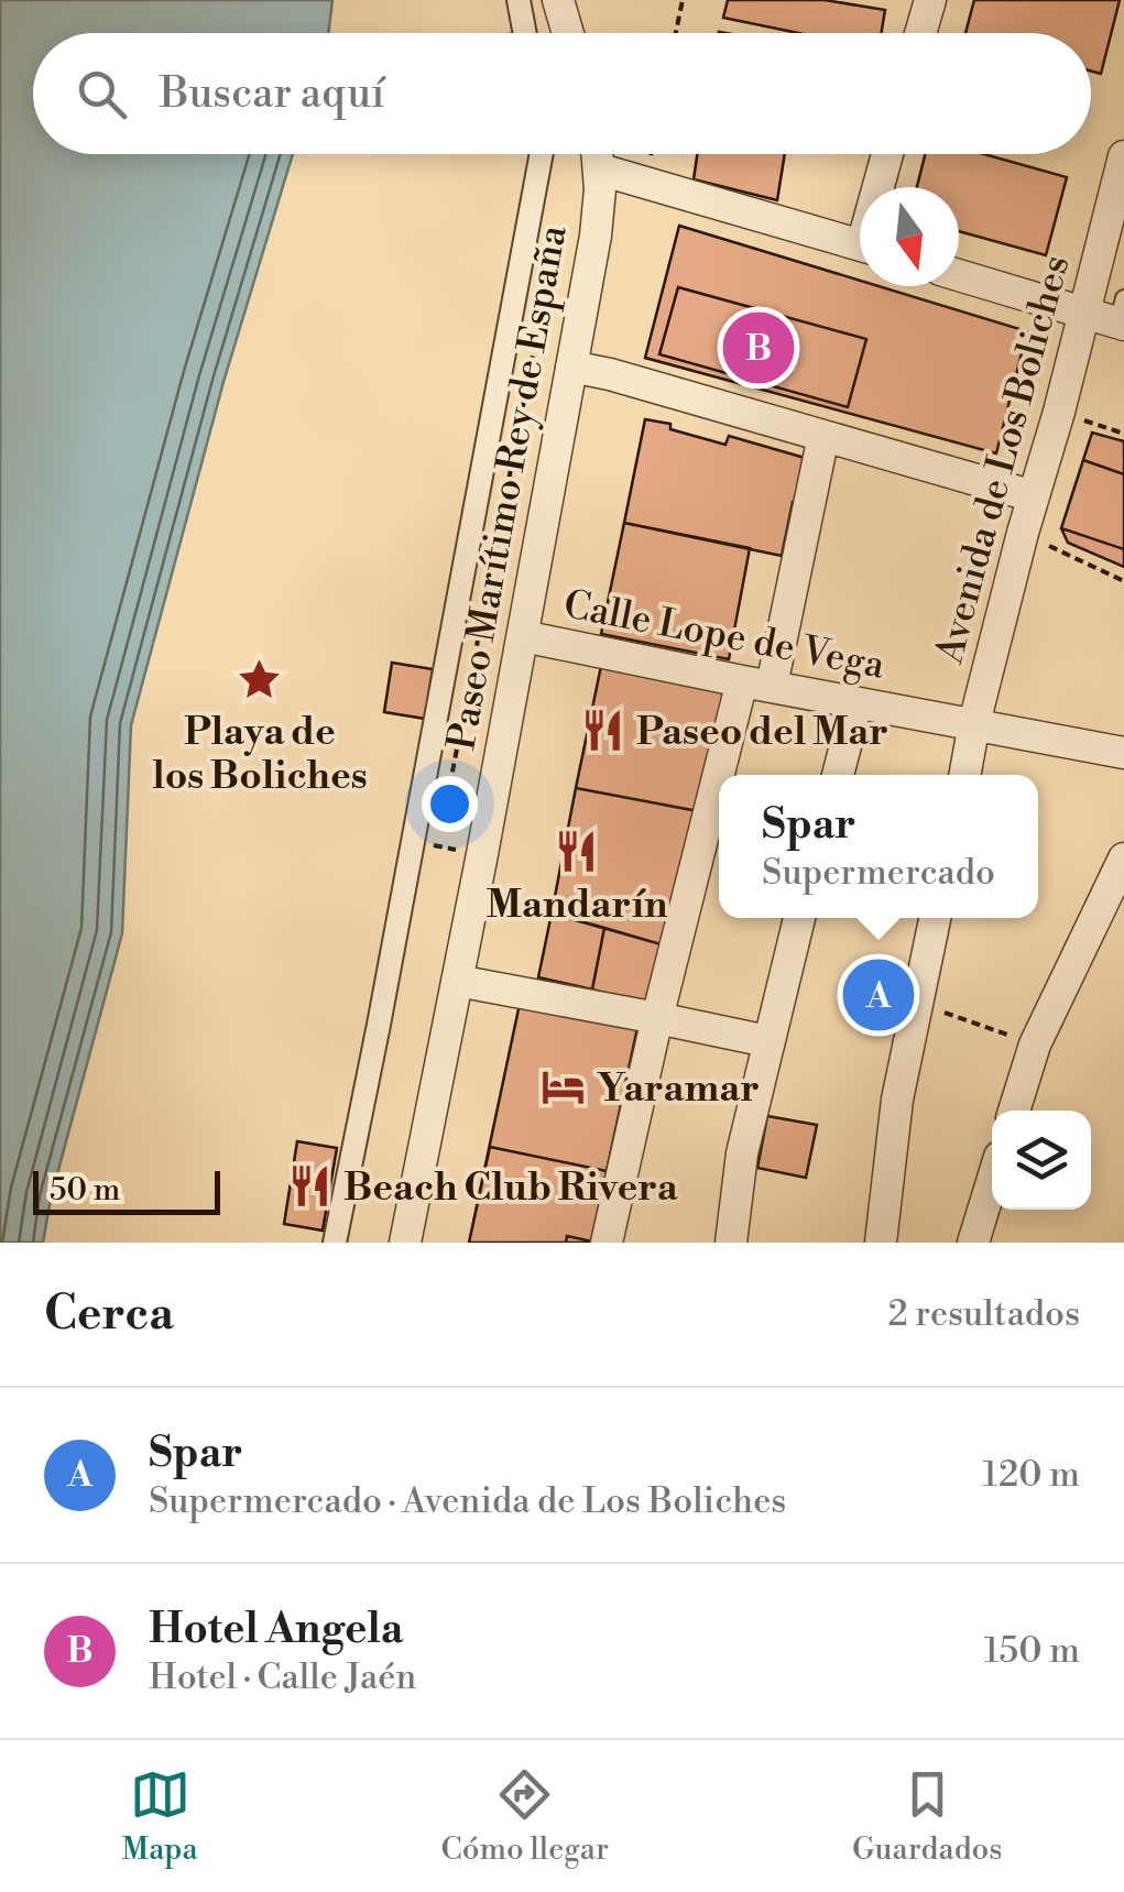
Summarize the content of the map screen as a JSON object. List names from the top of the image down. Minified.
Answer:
{"streets":{"street":["Avenida de Los Boliches","Paseo Marítimo Rey de España","Calle Lope de Vega"]},"crossings":[["Avenida de Los Boliches","Calle Lope de Vega"],["Paseo Marítimo Rey de España","Calle Lope de Vega"]],"places":{"place":["Playa de los Boliches"],"restaurant":["Paseo del Mar","Mandarín","Beach Club Rivera"],"hotel":["Yaramar"]},"scale_bar":"50 m","north":"bottom","page":{"search":"Buscar aquí","pins":["B","A"],"popup":["Spar","Supermercado"],"scale":"50 m","heading":["Cerca","2 resultados"],"list":[{"mark":"A","name":"Spar","note":"Supermercado · Avenida de Los Boliches","value":"120 m"},{"mark":"B","name":"Hotel Angela","note":"Hotel · Calle Jaén","value":"150 m"}],"nav":["Mapa","Cómo llegar","Guardados"]}}
